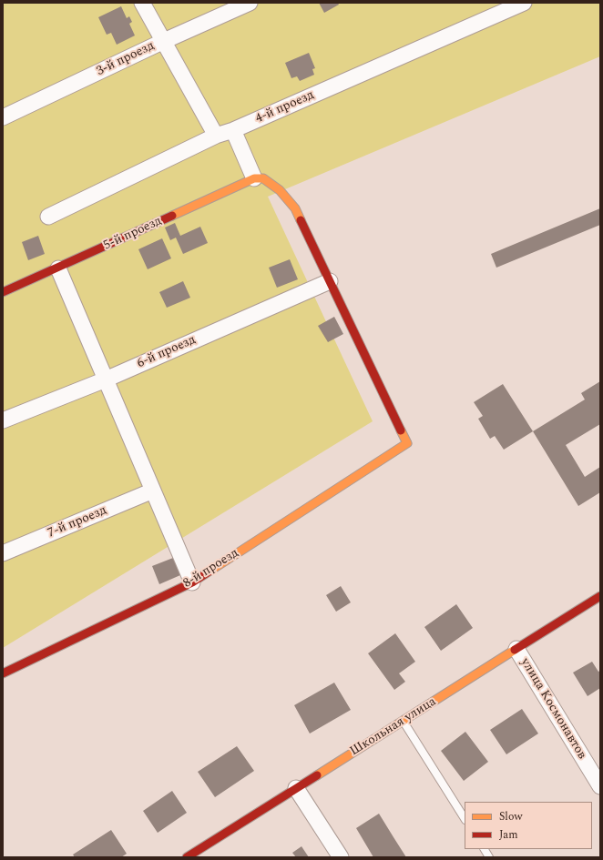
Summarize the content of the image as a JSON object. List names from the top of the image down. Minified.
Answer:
{"streets":{"street":["3-й проезд","4-й проезд","5-й проезд","6-й проезд","7-й проезд","8-й проезд","улица Космонавтов","Школьная улица"]},"crossings":[["6-й проезд","8-й проезд"],["улица Космонавтов","Школьная улица"]],"legend":["Slow","Jam"]}
